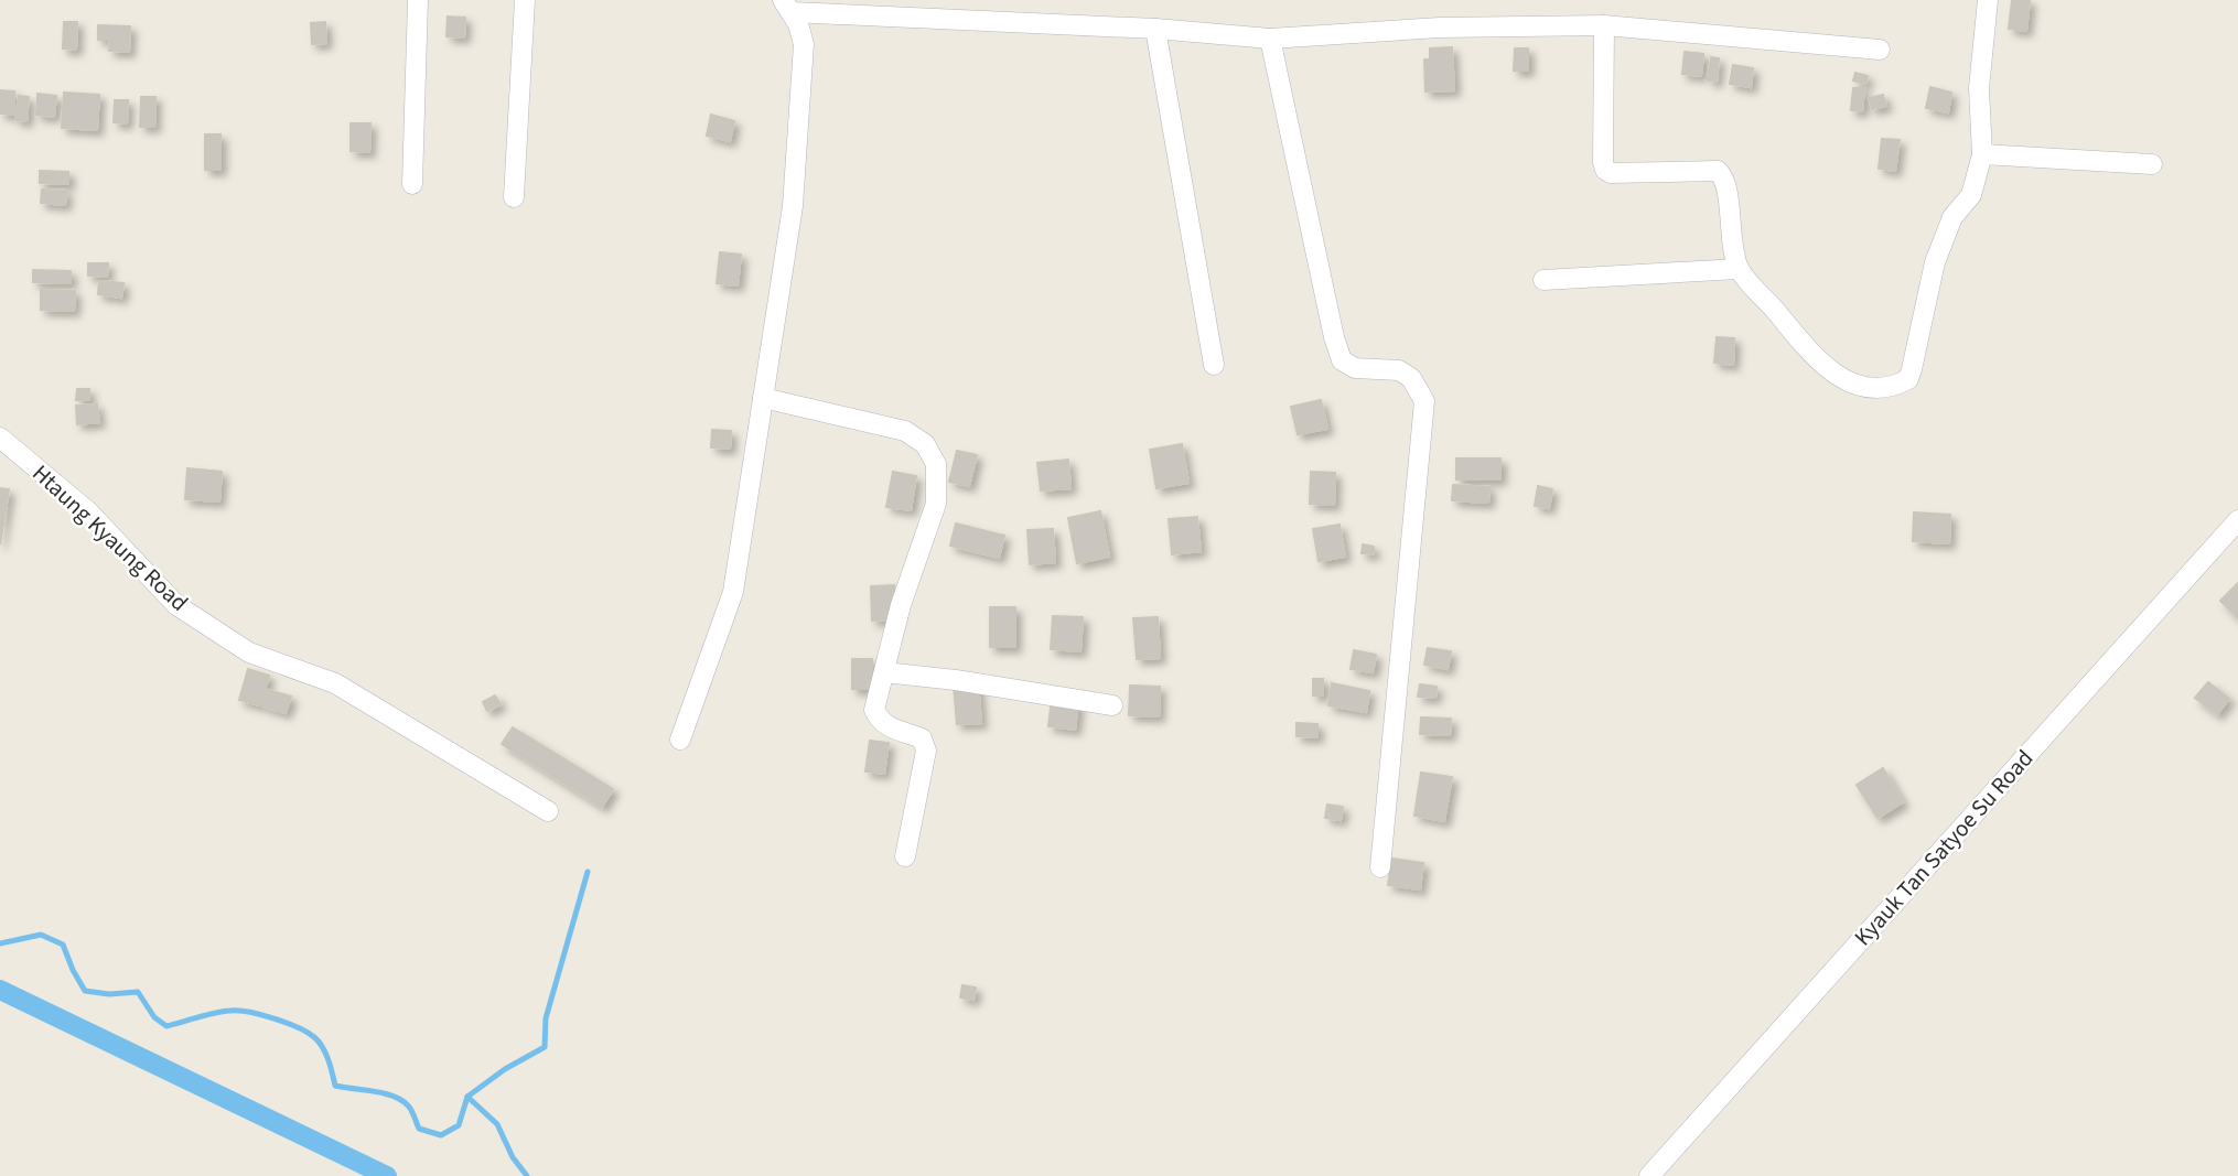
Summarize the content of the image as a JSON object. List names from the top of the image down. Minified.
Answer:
{"streets":{"street":["Htaung Kyaung Road","Kyauk Tan Satyoe Su Road"]}}
